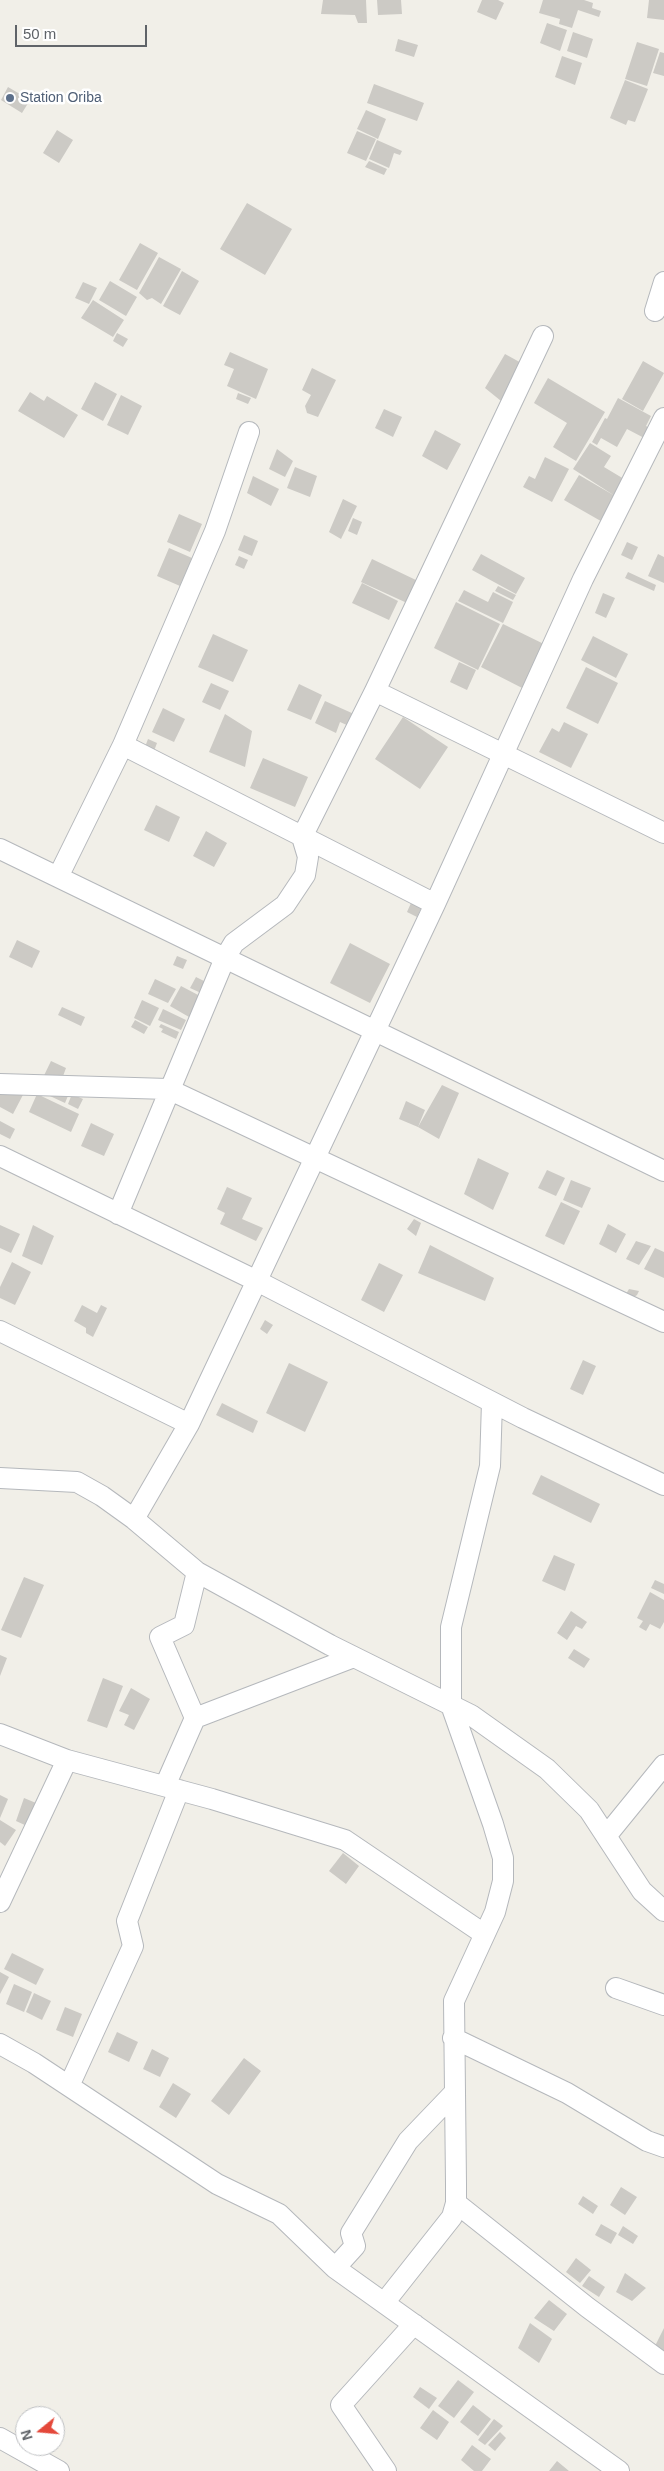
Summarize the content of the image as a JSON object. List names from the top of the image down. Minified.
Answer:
{"places":["Station Oriba"],"scale_bar":"50 m","north":"left"}
